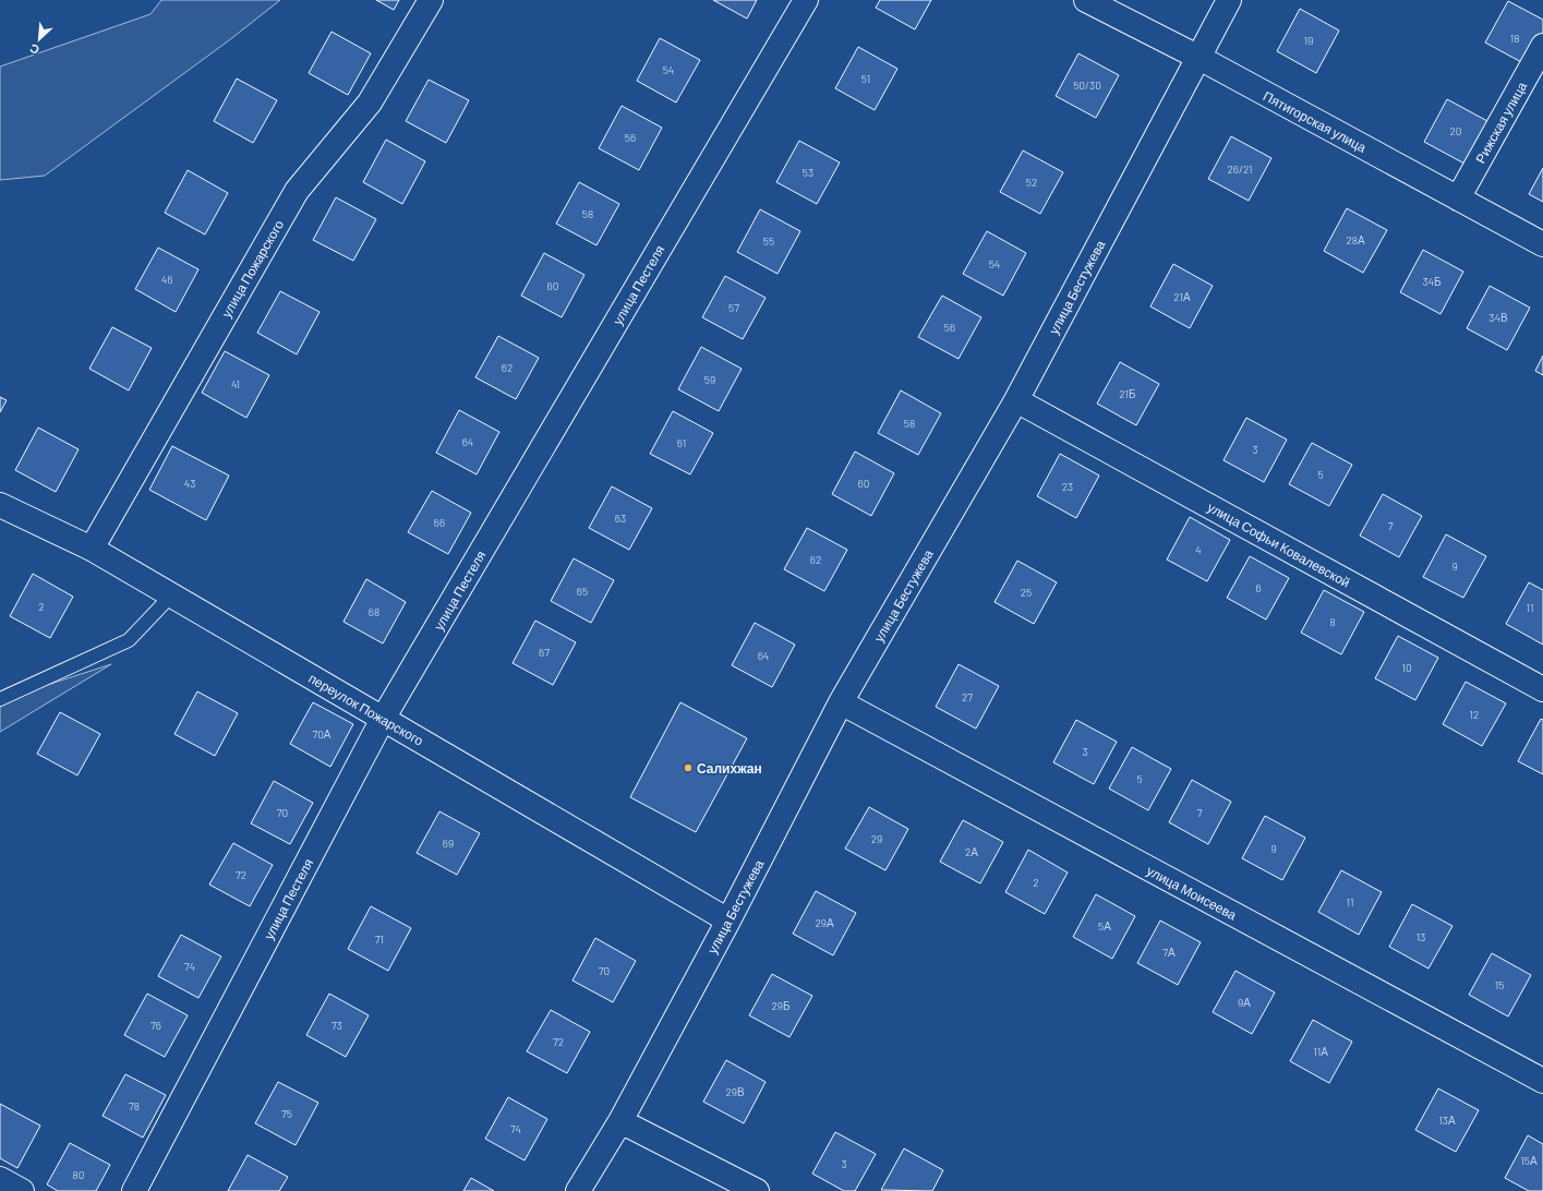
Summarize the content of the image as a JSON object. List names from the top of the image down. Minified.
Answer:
{"streets":{"street":["Пятигорская улица","Рижская улица","улица Пожарского","улица Пестеля","улица Бестужева","улица Софьи Ковалевской","переулок Пожарского","улица Моисеева"]},"crossings":[["Пятигорская улица","Рижская улица"],["Пятигорская улица","улица Бестужева"],["улица Пожарского","переулок Пожарского"],["улица Пестеля","переулок Пожарского"],["улица Бестужева","улица Софьи Ковалевской"],["улица Бестужева","переулок Пожарского"],["улица Бестужева","улица Моисеева"]],"places":["Салихжан"],"house_numbers":["18","19","54","51","50/30","20","56","26/21","53","52","58","28А","55","54","46","34Б","60","21А","57","34В","56","62","59","41","21Б","58","64","61","3","5","43","60","23","63","66","7","4","62","9","6","65","25","2","11","68","8","67","64","10","27","12","70А","3","5","70","7","29","69","9","2А","72","2","11","29А","5А","13","71","7А","74","70","15","9А","29Б","76","73","72","11А","29В","78","75","13А","74","15А","3","80"],"north":"bottom left"}
